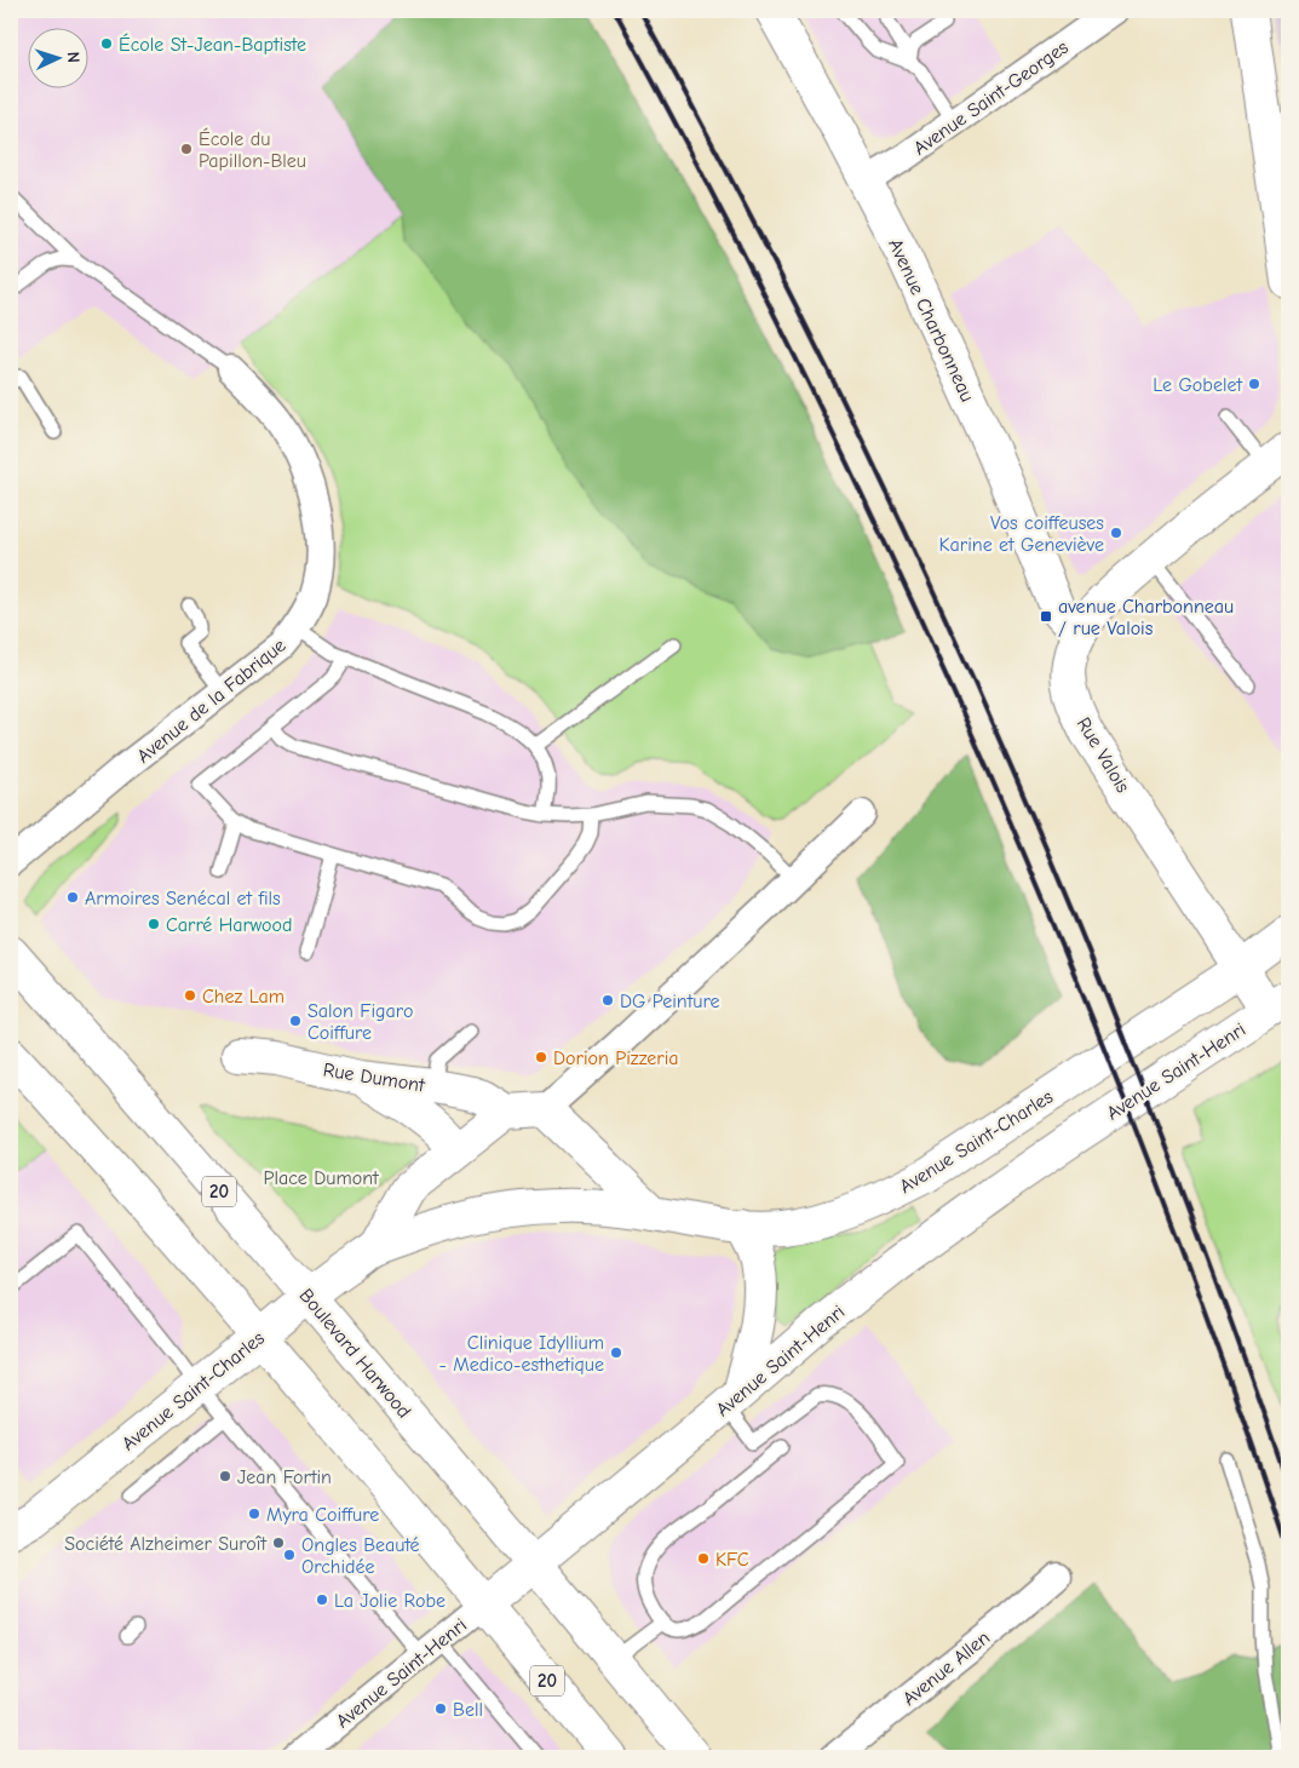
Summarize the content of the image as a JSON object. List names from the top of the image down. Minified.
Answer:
{"streets":{"main road":["Avenue Charbonneau","Rue Valois","Avenue Saint-Henri","Rue Dumont","Avenue Saint-Charles","20","Boulevard Harwood"],"street":["Avenue Saint-Georges","Avenue de la Fabrique","Avenue Allen"]},"crossings":[["Avenue Saint-Georges","Avenue Charbonneau"],["Avenue Charbonneau","Rue Valois"],["Rue Valois","Avenue Saint-Henri"],["Rue Valois","Avenue Saint-Charles"],["Avenue Saint-Henri","20"],["Avenue Saint-Henri","Boulevard Harwood"],["Rue Dumont","Avenue Saint-Charles"],["Avenue Saint-Charles","20"],["Avenue Saint-Charles","Boulevard Harwood"]],"parks":["Place Dumont"],"places":{"other":["École St-Jean-Baptiste","École du Papillon-Bleu","Le Gobelet","Vos coiffeuses Karine et Geneviève","Armoires Senécal et fils","Carré Harwood","Chez Lam","DG Peinture","Salon Figaro Coiffure","Dorion Pizzeria","Clinique Idyllium - Medico-esthetique","Jean Fortin","Myra Coiffure","Société Alzheimer Suroît","Ongles Beauté Orchidée","KFC","La Jolie Robe","Bell"],"transit":["avenue Charbonneau / rue Valois"]},"north":"right"}
